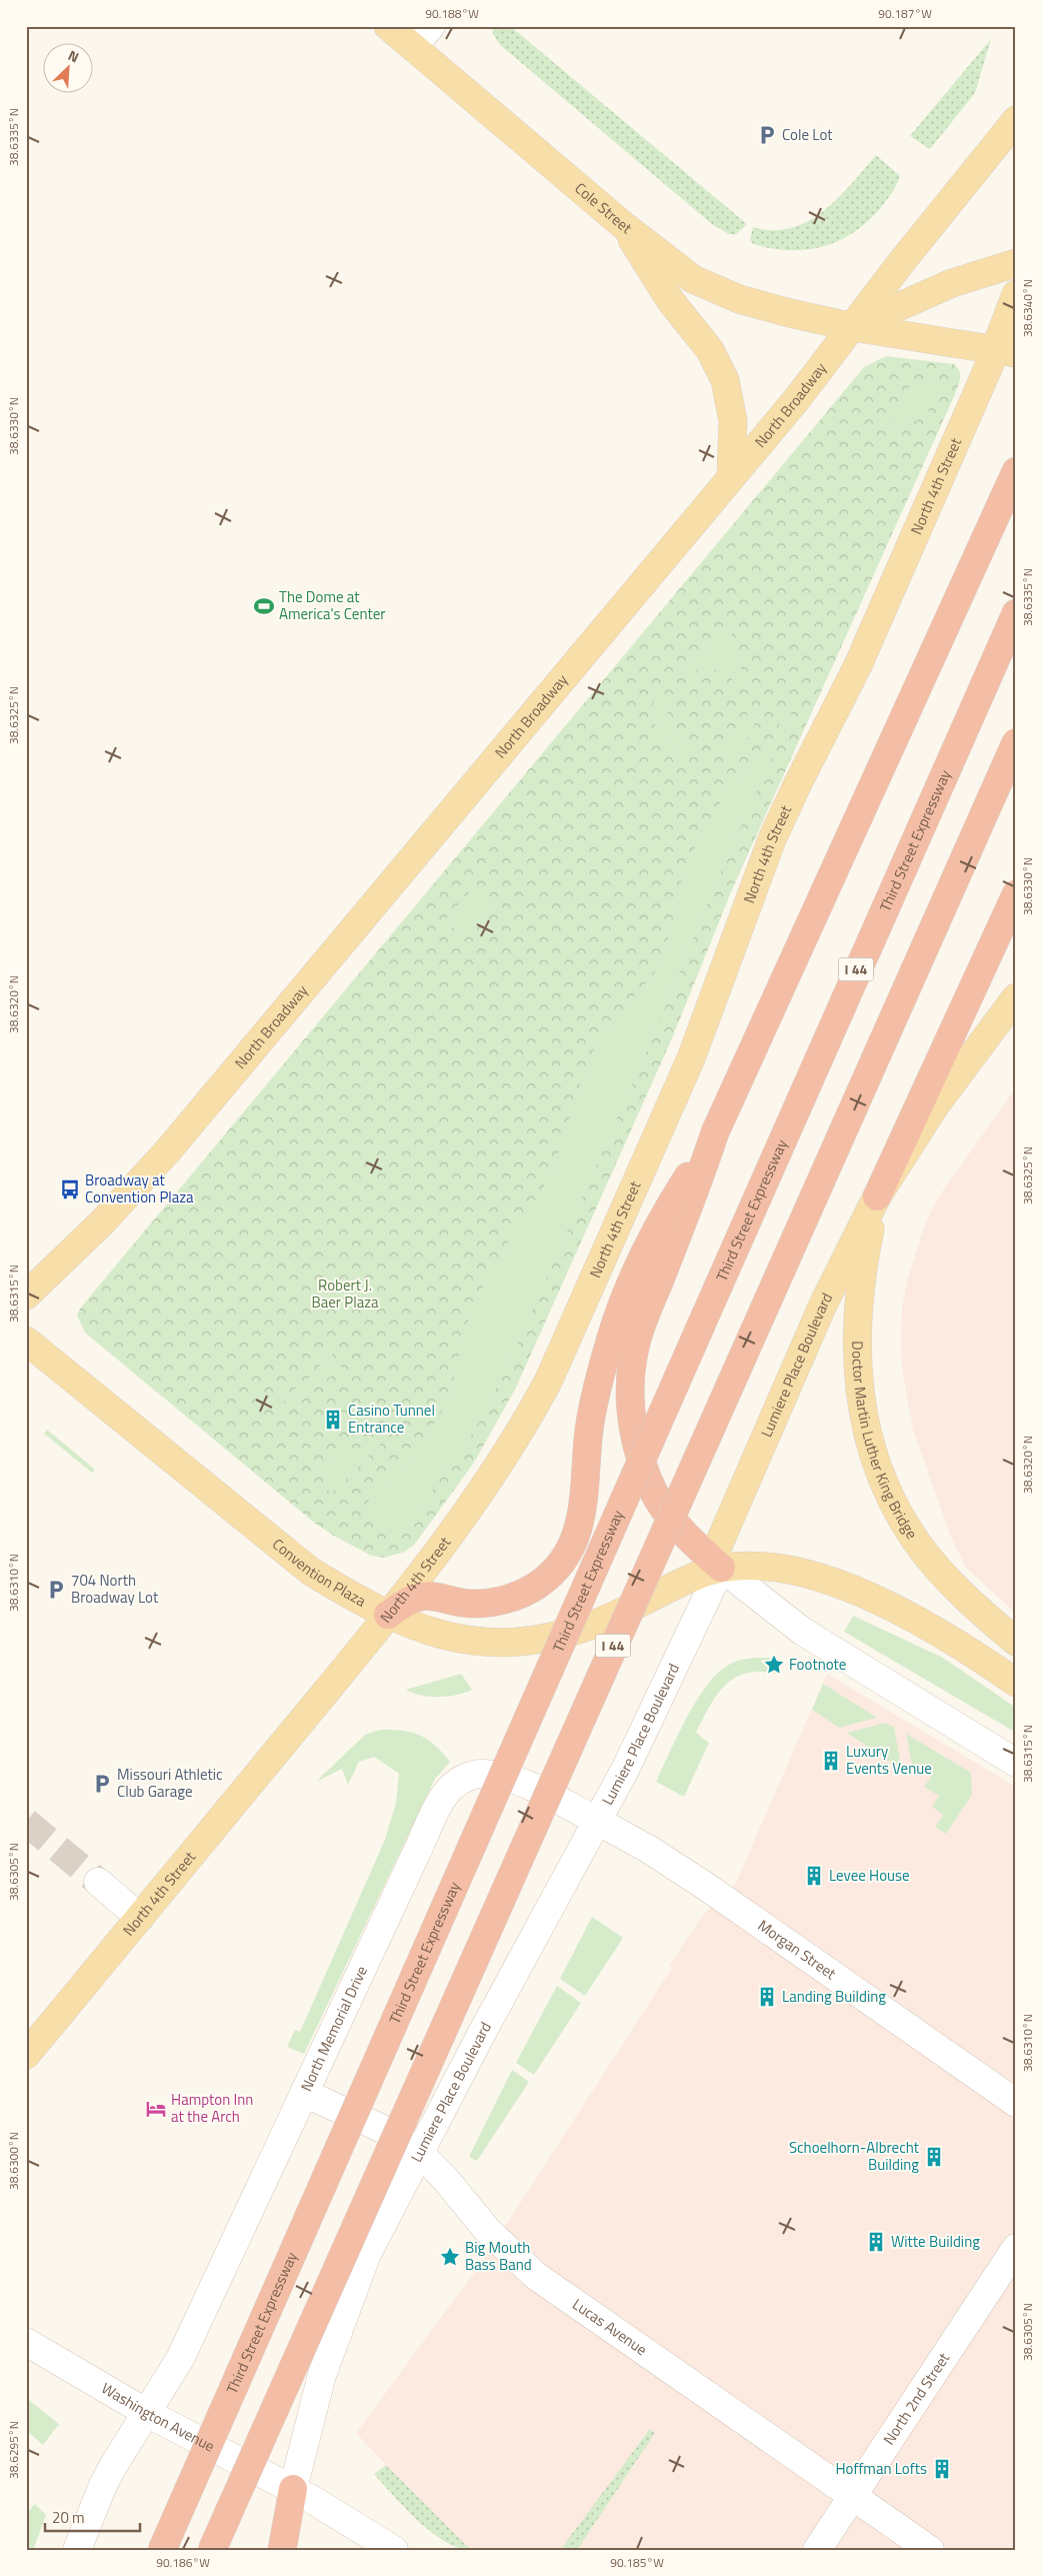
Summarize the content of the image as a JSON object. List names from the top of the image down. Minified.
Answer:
{"streets":{"highway":["Third Street Expressway","I 44"],"main road":["Cole Street","North Broadway","North 4th Street","Lumiere Place Boulevard","Doctor Martin Luther King Bridge","Convention Plaza"],"street":["Morgan Street","North Memorial Drive","Lucas Avenue","North 2nd Street","Washington Avenue"]},"crossings":[["Cole Street","North Broadway"],["Cole Street","North 4th Street"],["North 4th Street","Convention Plaza"],["Lumiere Place Boulevard","Doctor Martin Luther King Bridge"],["Lumiere Place Boulevard","Convention Plaza"],["Lumiere Place Boulevard","Morgan Street"],["Lumiere Place Boulevard","North Memorial Drive"],["Lumiere Place Boulevard","Lucas Avenue"],["Lumiere Place Boulevard","Washington Avenue"],["Morgan Street","North Memorial Drive"],["North Memorial Drive","Lucas Avenue"],["North Memorial Drive","Washington Avenue"],["Lucas Avenue","North 2nd Street"]],"parks":["Robert J. Baer Plaza"],"places":{"parking":["Cole Lot","704 North Broadway Lot","Missouri Athletic Club Garage"],"sports":["The Dome at America's Center"],"bus stop":["Broadway at Convention Plaza"],"building":["Casino Tunnel Entrance","Luxury Events Venue","Levee House","Landing Building","Schoelhorn-Albrecht Building","Witte Building","Hoffman Lofts"],"place":["Footnote","Big Mouth Bass Band"],"hotel":["Hampton Inn at the Arch"]},"scale_bar":"20 m","north":"top right","coordinates":["90.188°W","90.187°W","38.6335°N","38.6340°N","38.6330°N","38.6325°N","38.6320°N","38.6315°N","38.6310°N","38.6305°N","38.6300°N","38.6295°N","90.186°W","90.185°W"]}
